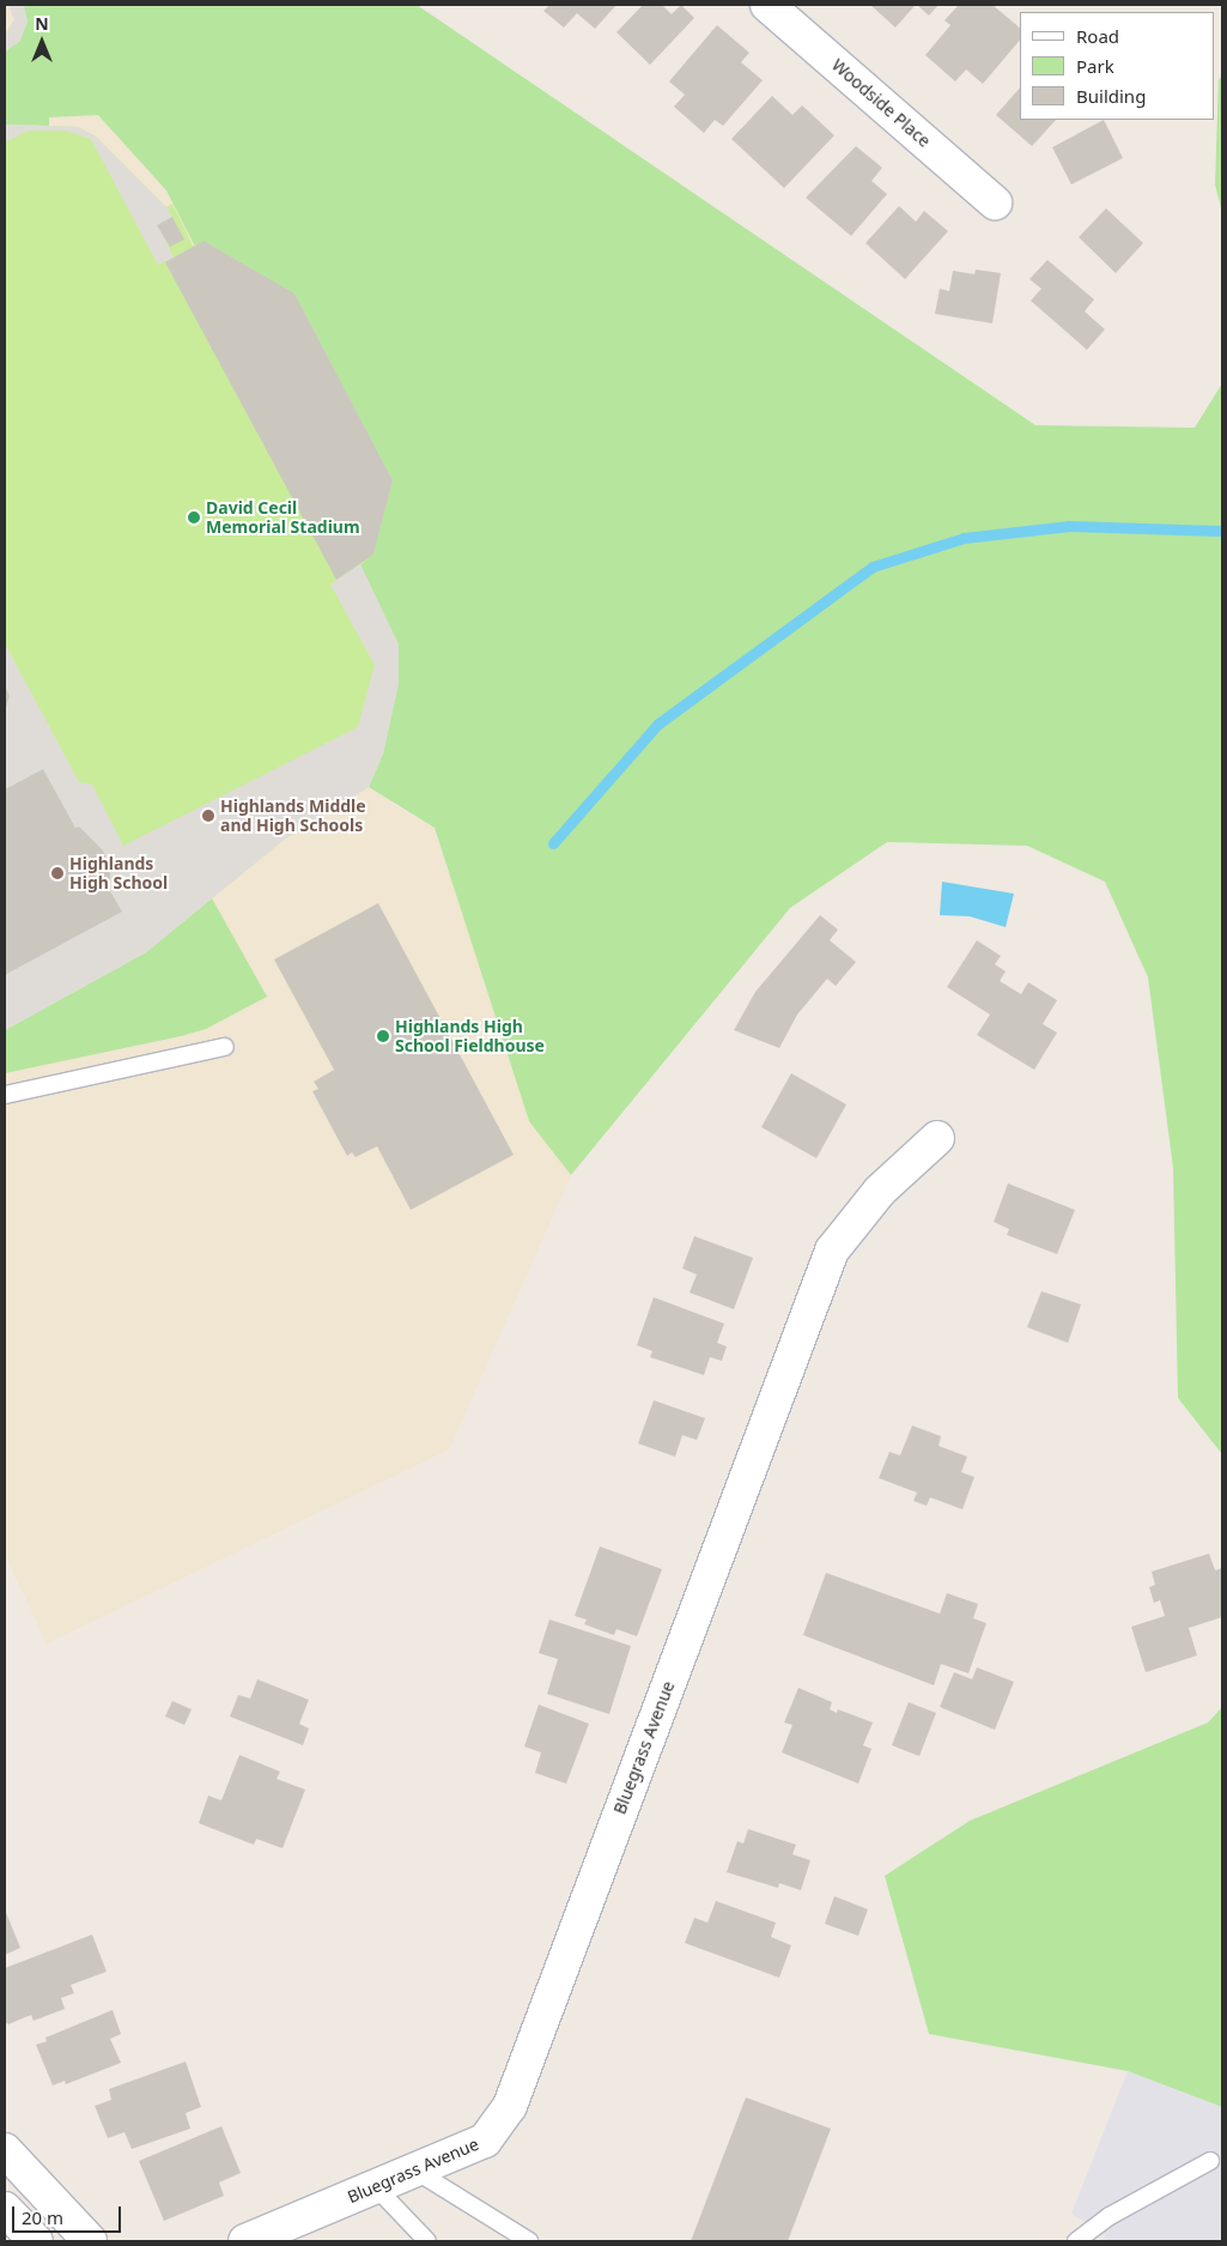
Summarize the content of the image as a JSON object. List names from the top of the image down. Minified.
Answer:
{"streets":{"street":["Woodside Place","Bluegrass Avenue"]},"places":["David Cecil Memorial Stadium","Highlands Middle and High Schools","Highlands High School","Highlands High School Fieldhouse"],"legend":["Road","Park","Building"],"scale_bar":"20 m","north":"top"}
